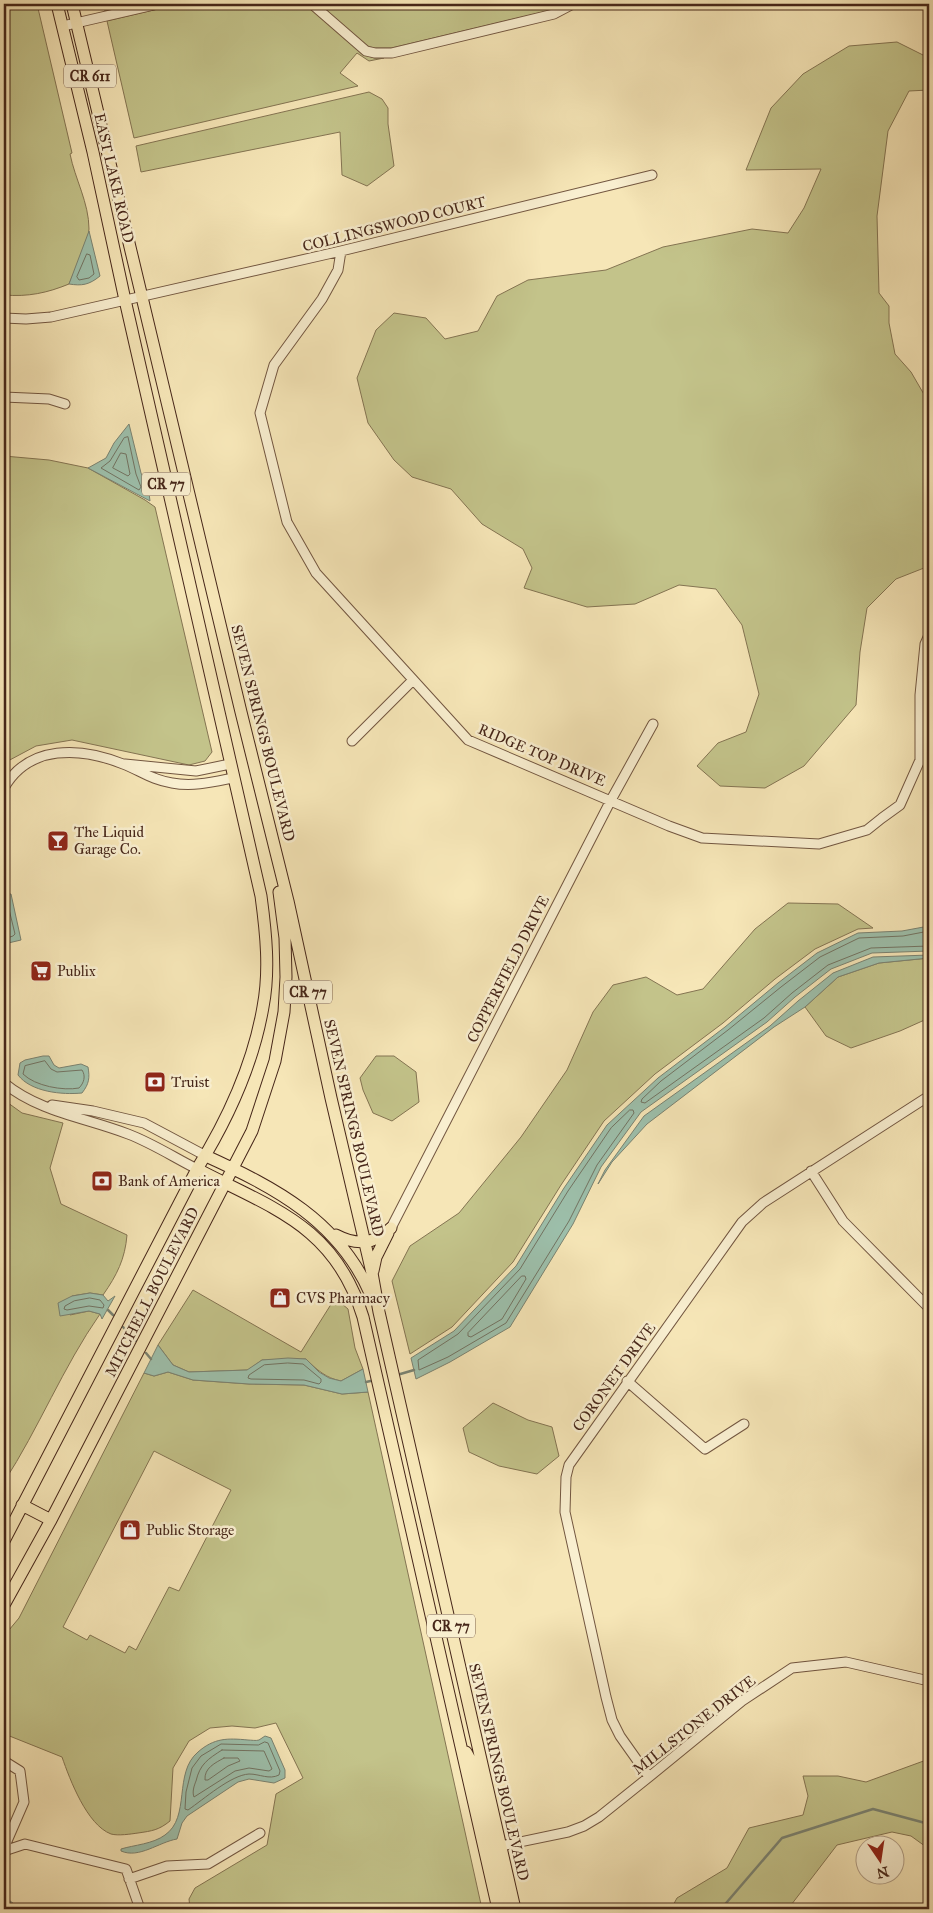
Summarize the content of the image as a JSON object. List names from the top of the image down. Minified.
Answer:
{"streets":{"main road":["CR 611","EAST LAKE ROAD","CR 77","SEVEN SPRINGS BOULEVARD","MITCHELL BOULEVARD"],"street":["COLLINGSWOOD COURT","RIDGE TOP DRIVE","COPPERFIELD DRIVE","CORONET DRIVE","MILLSTONE DRIVE"]},"crossings":[["EAST LAKE ROAD","COLLINGSWOOD COURT"],["EAST LAKE ROAD","CR 77"],["EAST LAKE ROAD","SEVEN SPRINGS BOULEVARD"],["COLLINGSWOOD COURT","CR 77"],["COLLINGSWOOD COURT","SEVEN SPRINGS BOULEVARD"],["COLLINGSWOOD COURT","RIDGE TOP DRIVE"],["CR 77","SEVEN SPRINGS BOULEVARD"],["CR 77","MITCHELL BOULEVARD"],["CR 77","MILLSTONE DRIVE"],["SEVEN SPRINGS BOULEVARD","MITCHELL BOULEVARD"],["SEVEN SPRINGS BOULEVARD","MILLSTONE DRIVE"],["RIDGE TOP DRIVE","COPPERFIELD DRIVE"],["CORONET DRIVE","MILLSTONE DRIVE"]],"places":{"bar":["The Liquid Garage Co."],"supermarket":["Publix"],"bank":["Truist","Bank of America"],"shop":["CVS Pharmacy","Public Storage"]},"north":"bottom"}
